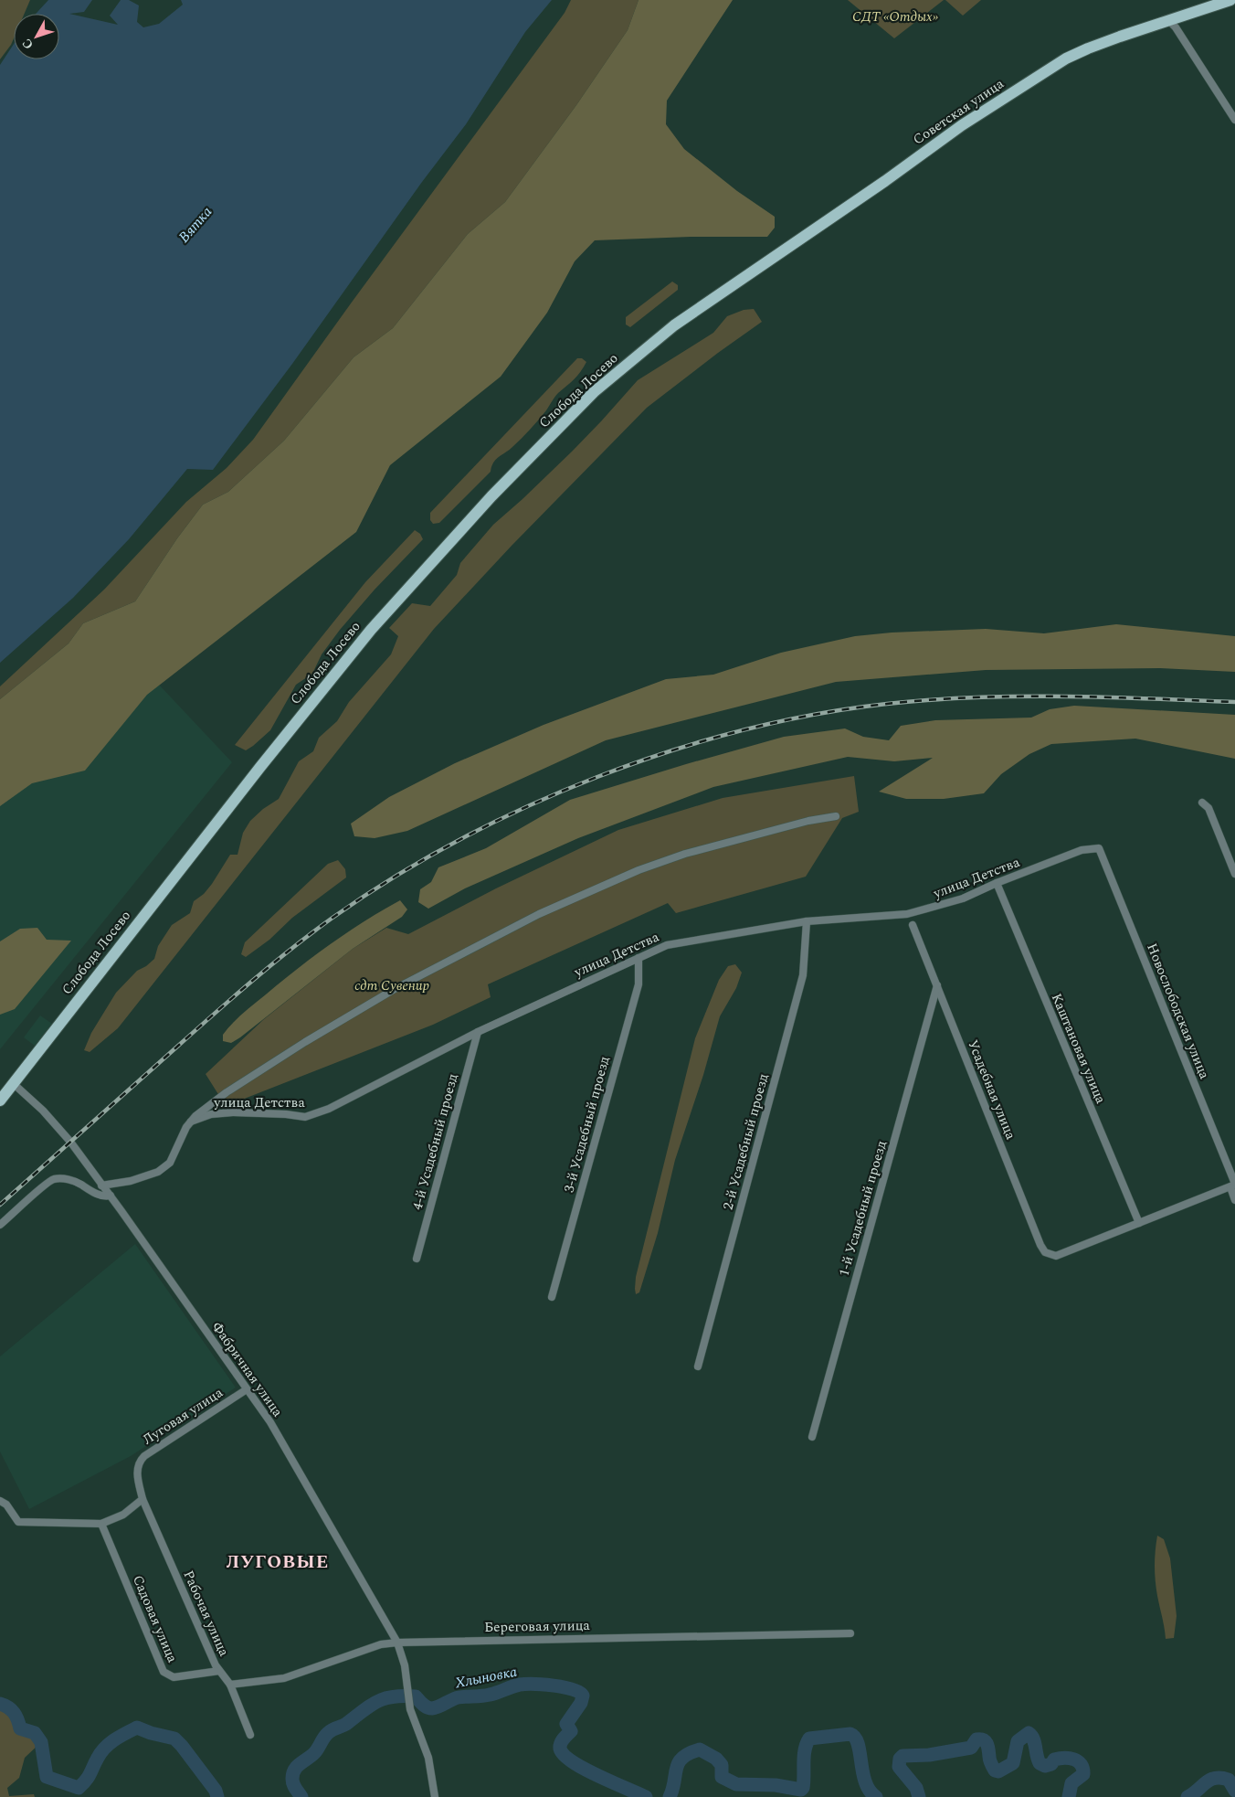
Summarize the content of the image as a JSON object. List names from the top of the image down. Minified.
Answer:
{"streets":{"main road":["Советская улица","Слобода Лосево"],"street":["улица Детства","Новослободская улица","Каштановая улица","Усадебная улица","3-й Усадебный проезд","4-й Усадебный проезд","2-й Усадебный проезд","1-й Усадебный проезд","Фабричная улица","Луговая улица","Рабочая улица","Садовая улица","Береговая улица"]},"crossings":[["Советская улица","Слобода Лосево"],["Слобода Лосево","Фабричная улица"],["улица Детства","Новослободская улица"],["улица Детства","Каштановая улица"],["улица Детства","3-й Усадебный проезд"],["улица Детства","4-й Усадебный проезд"],["улица Детства","2-й Усадебный проезд"],["Каштановая улица","Усадебная улица"],["Усадебная улица","1-й Усадебный проезд"],["Фабричная улица","Луговая улица"],["Фабричная улица","Береговая улица"],["Луговая улица","Рабочая улица"],["Рабочая улица","Садовая улица"],["Рабочая улица","Береговая улица"]],"districts":["ЛУГОВЫЕ"],"water":["Вятка","Хлыновка"],"parks":["СДТ «Отдых»","сдт Сувенир"],"north":"bottom left"}
